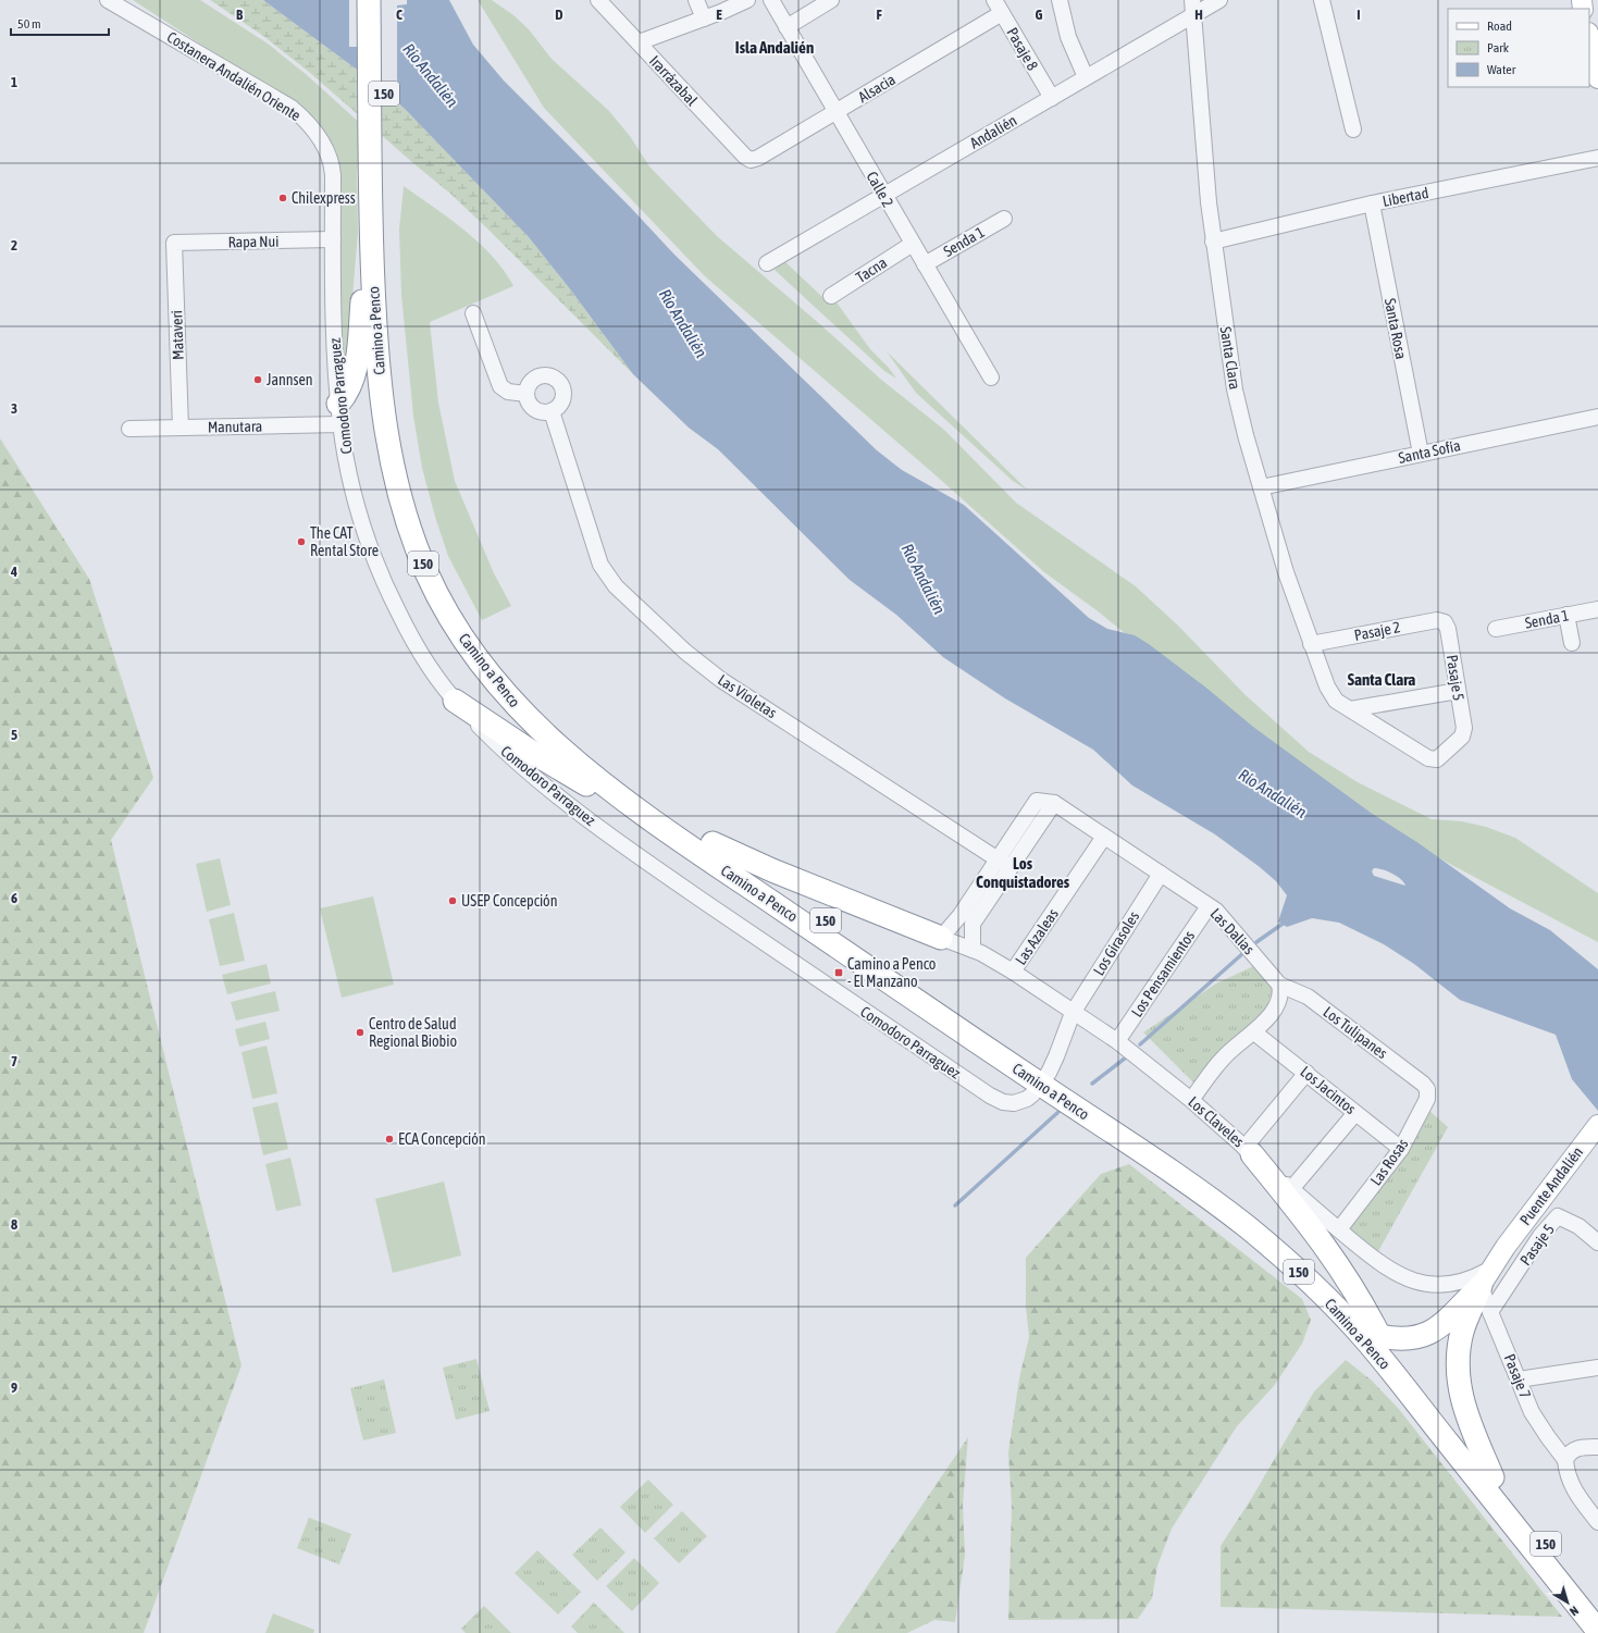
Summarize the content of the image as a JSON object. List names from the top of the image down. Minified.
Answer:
{"streets":{"highway":["150","Camino a Penco"],"main road":["Puente Andalién"],"street":["Pasaje 8","Costanera Andalién Oriente","Irarrázabal","Alsacia","Andalién","Calle 2","Libertad","Rapa Nui","Senda 1","Tacna","Santa Rosa","Mataveri","Santa Clara","Comodoro Parraguez","Manutara","Santa Sofía","Pasaje 2","Pasaje 5","Las Violetas","Las Dalias","Las Azaleas","Los Girasoles","Los Pensamientos","Los Tulipanes","Los Jacintos","Los Claveles","Las Rosas","Pasaje 7"]},"crossings":[["Pasaje 8","Alsacia"],["Pasaje 8","Andalién"],["Costanera Andalién Oriente","Comodoro Parraguez"],["Irarrázabal","Alsacia"],["Alsacia","Calle 2"],["Andalién","Calle 2"],["Andalién","Santa Clara"],["Calle 2","Senda 1"],["Calle 2","Tacna"],["Libertad","Santa Rosa"],["Libertad","Santa Clara"],["Rapa Nui","Mataveri"],["Rapa Nui","Comodoro Parraguez"],["Santa Rosa","Santa Sofía"],["Camino a Penco","Comodoro Parraguez"],["Mataveri","Manutara"],["Santa Clara","Santa Sofía"],["Santa Clara","Pasaje 2"],["Santa Clara","Pasaje 5"],["Comodoro Parraguez","Manutara"],["Comodoro Parraguez","Los Girasoles"],["Comodoro Parraguez","Los Claveles"],["Pasaje 2","Pasaje 5"],["Pasaje 5","Pasaje 7"],["Las Violetas","Las Dalias"],["Las Dalias","Las Azaleas"],["Las Dalias","Los Girasoles"],["Las Dalias","Los Pensamientos"],["Las Dalias","Los Tulipanes"],["Las Azaleas","Los Claveles"],["Los Girasoles","Los Claveles"],["Los Pensamientos","Los Claveles"],["Los Tulipanes","Las Rosas"],["Los Jacintos","Las Rosas"],["Los Claveles","Las Rosas"],["Los Claveles","Puente Andalién"],["Los Claveles","Pasaje 7"],["Puente Andalién","Pasaje 7"]],"districts":["Isla Andalién","Santa Clara","Los Conquistadores"],"water":["Río Andalién"],"places":{"other":["Chilexpress","Jannsen","The CAT Rental Store","USEP Concepción","Centro de Salud Regional Biobio","ECA Concepción"],"transit":["Camino a Penco - El Manzano"]},"legend":["Road","Park","Water"],"scale_bar":"50 m","north":"bottom right","grid":{"columns":["B","C","D","E","F","G","H","I"],"rows":["1","2","3","4","5","6","7","8","9"]}}
